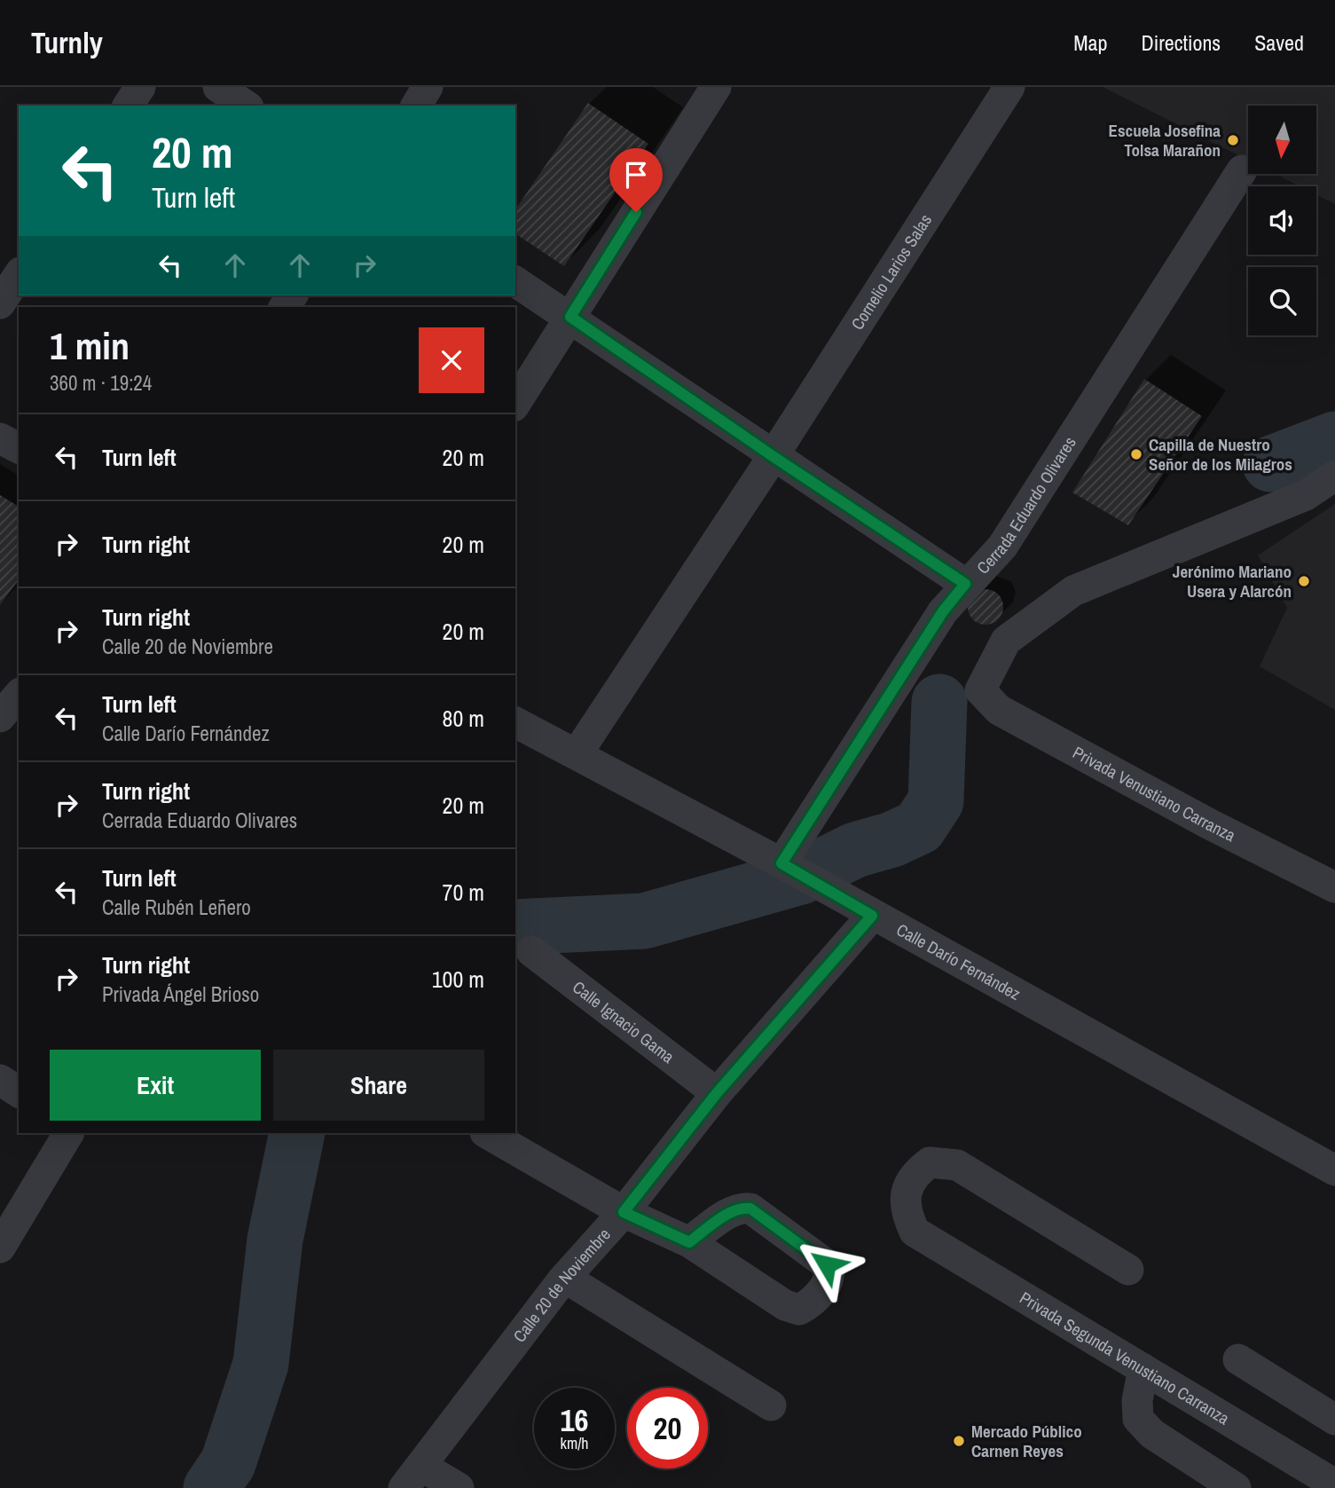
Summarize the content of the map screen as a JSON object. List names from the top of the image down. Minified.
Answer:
{"streets":{"street":["Cornelio Larios Salas","Cerrada Eduardo Olivares","Privada Venustiano Carranza","Calle Darío Fernández","Calle Ignacio Gama","Calle 20 de Noviembre","Privada Segunda Venustiano Carranza"]},"crossings":[["Cornelio Larios Salas","Calle Darío Fernández"],["Cerrada Eduardo Olivares","Calle Darío Fernández"],["Calle Darío Fernández","Calle 20 de Noviembre"],["Calle Ignacio Gama","Calle 20 de Noviembre"]],"places":["Escuela Josefina Tolsa Marañon","Capilla de Nuestro Señor de los Milagros","Jerónimo Mariano Usera y Alarcón","Mercado Público Carnen Reyes"],"north":"bottom","page":{"header":"Turnly","nav":["Map","Directions","Saved"],"turn":["20 m","Turn left"],"heading":["1 min","360 m · 19:24"],"list":[{"name":"Turn left","value":"20 m"},{"name":"Turn right","value":"20 m"},{"name":"Turn right","note":"Calle 20 de Noviembre","value":"20 m"},{"name":"Turn left","note":"Calle Darío Fernández","value":"80 m"},{"name":"Turn right","note":"Cerrada Eduardo Olivares","value":"20 m"},{"name":"Turn left","note":"Calle Rubén Leñero","value":"70 m"},{"name":"Turn right","note":"Privada Ángel Brioso","value":"100 m"}],"buttons":["Exit","Share"],"speed":"16 km/h","limit":"20"}}
